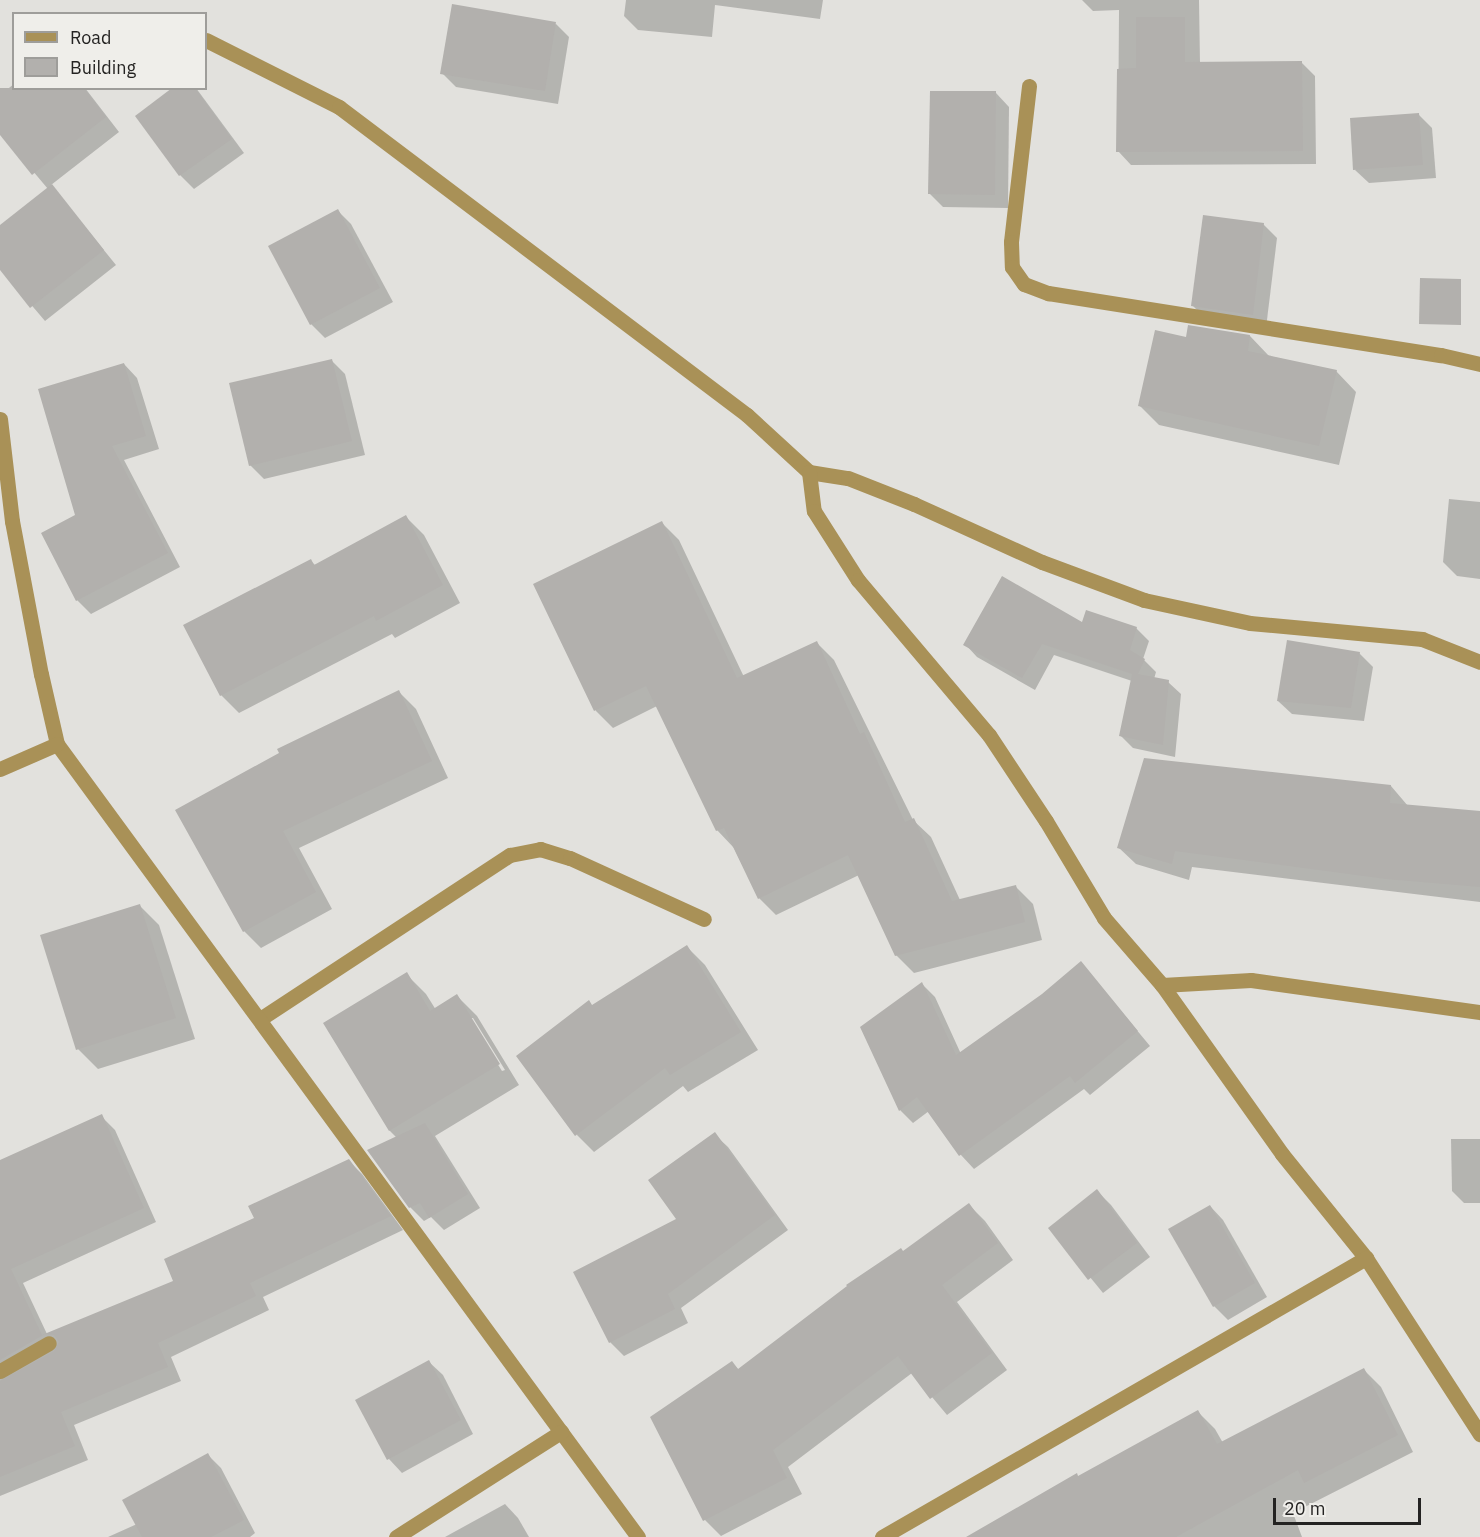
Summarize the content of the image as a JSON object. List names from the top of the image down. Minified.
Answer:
{"legend":["Road","Building"],"scale_bar":"20 m"}
